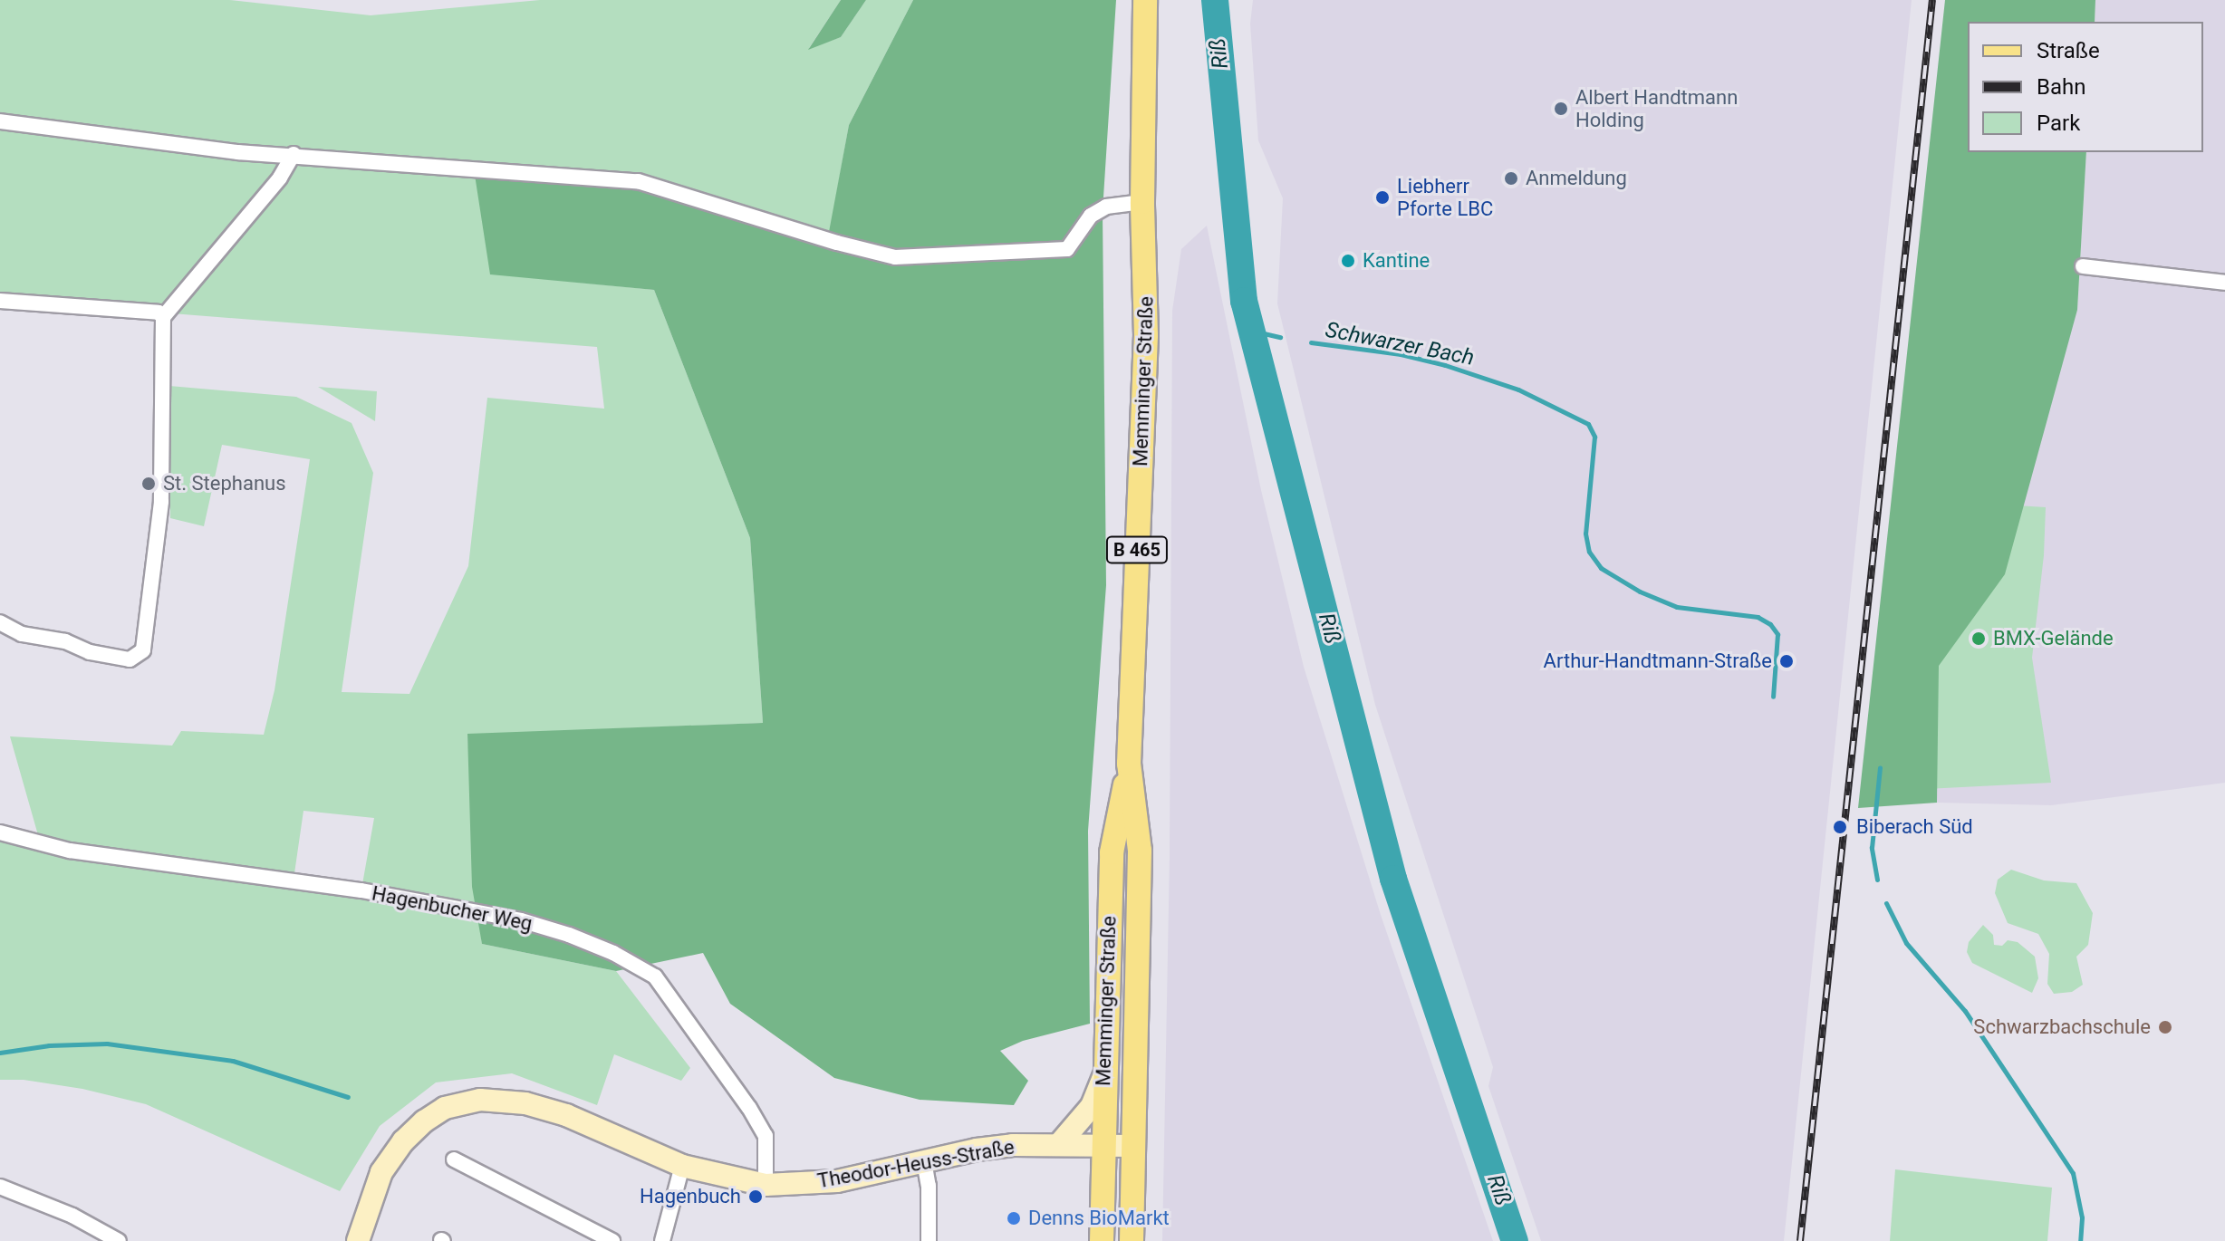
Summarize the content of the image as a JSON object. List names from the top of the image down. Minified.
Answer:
{"streets":{"main road":["Memminger Straße","B 465"],"street":["Hagenbucher Weg","Theodor-Heuss-Straße"]},"crossings":[["Memminger Straße","Theodor-Heuss-Straße"],["Hagenbucher Weg","Theodor-Heuss-Straße"]],"water":["Riß","Schwarzer Bach"],"places":["Albert Handtmann Holding","Anmeldung","Liebherr Pforte LBC","Kantine","St. Stephanus","BMX-Gelände","Arthur-Handtmann-Straße","Biberach Süd","Schwarzbachschule","Hagenbuch","Denns BioMarkt"],"legend":["Straße","Bahn","Park"]}
